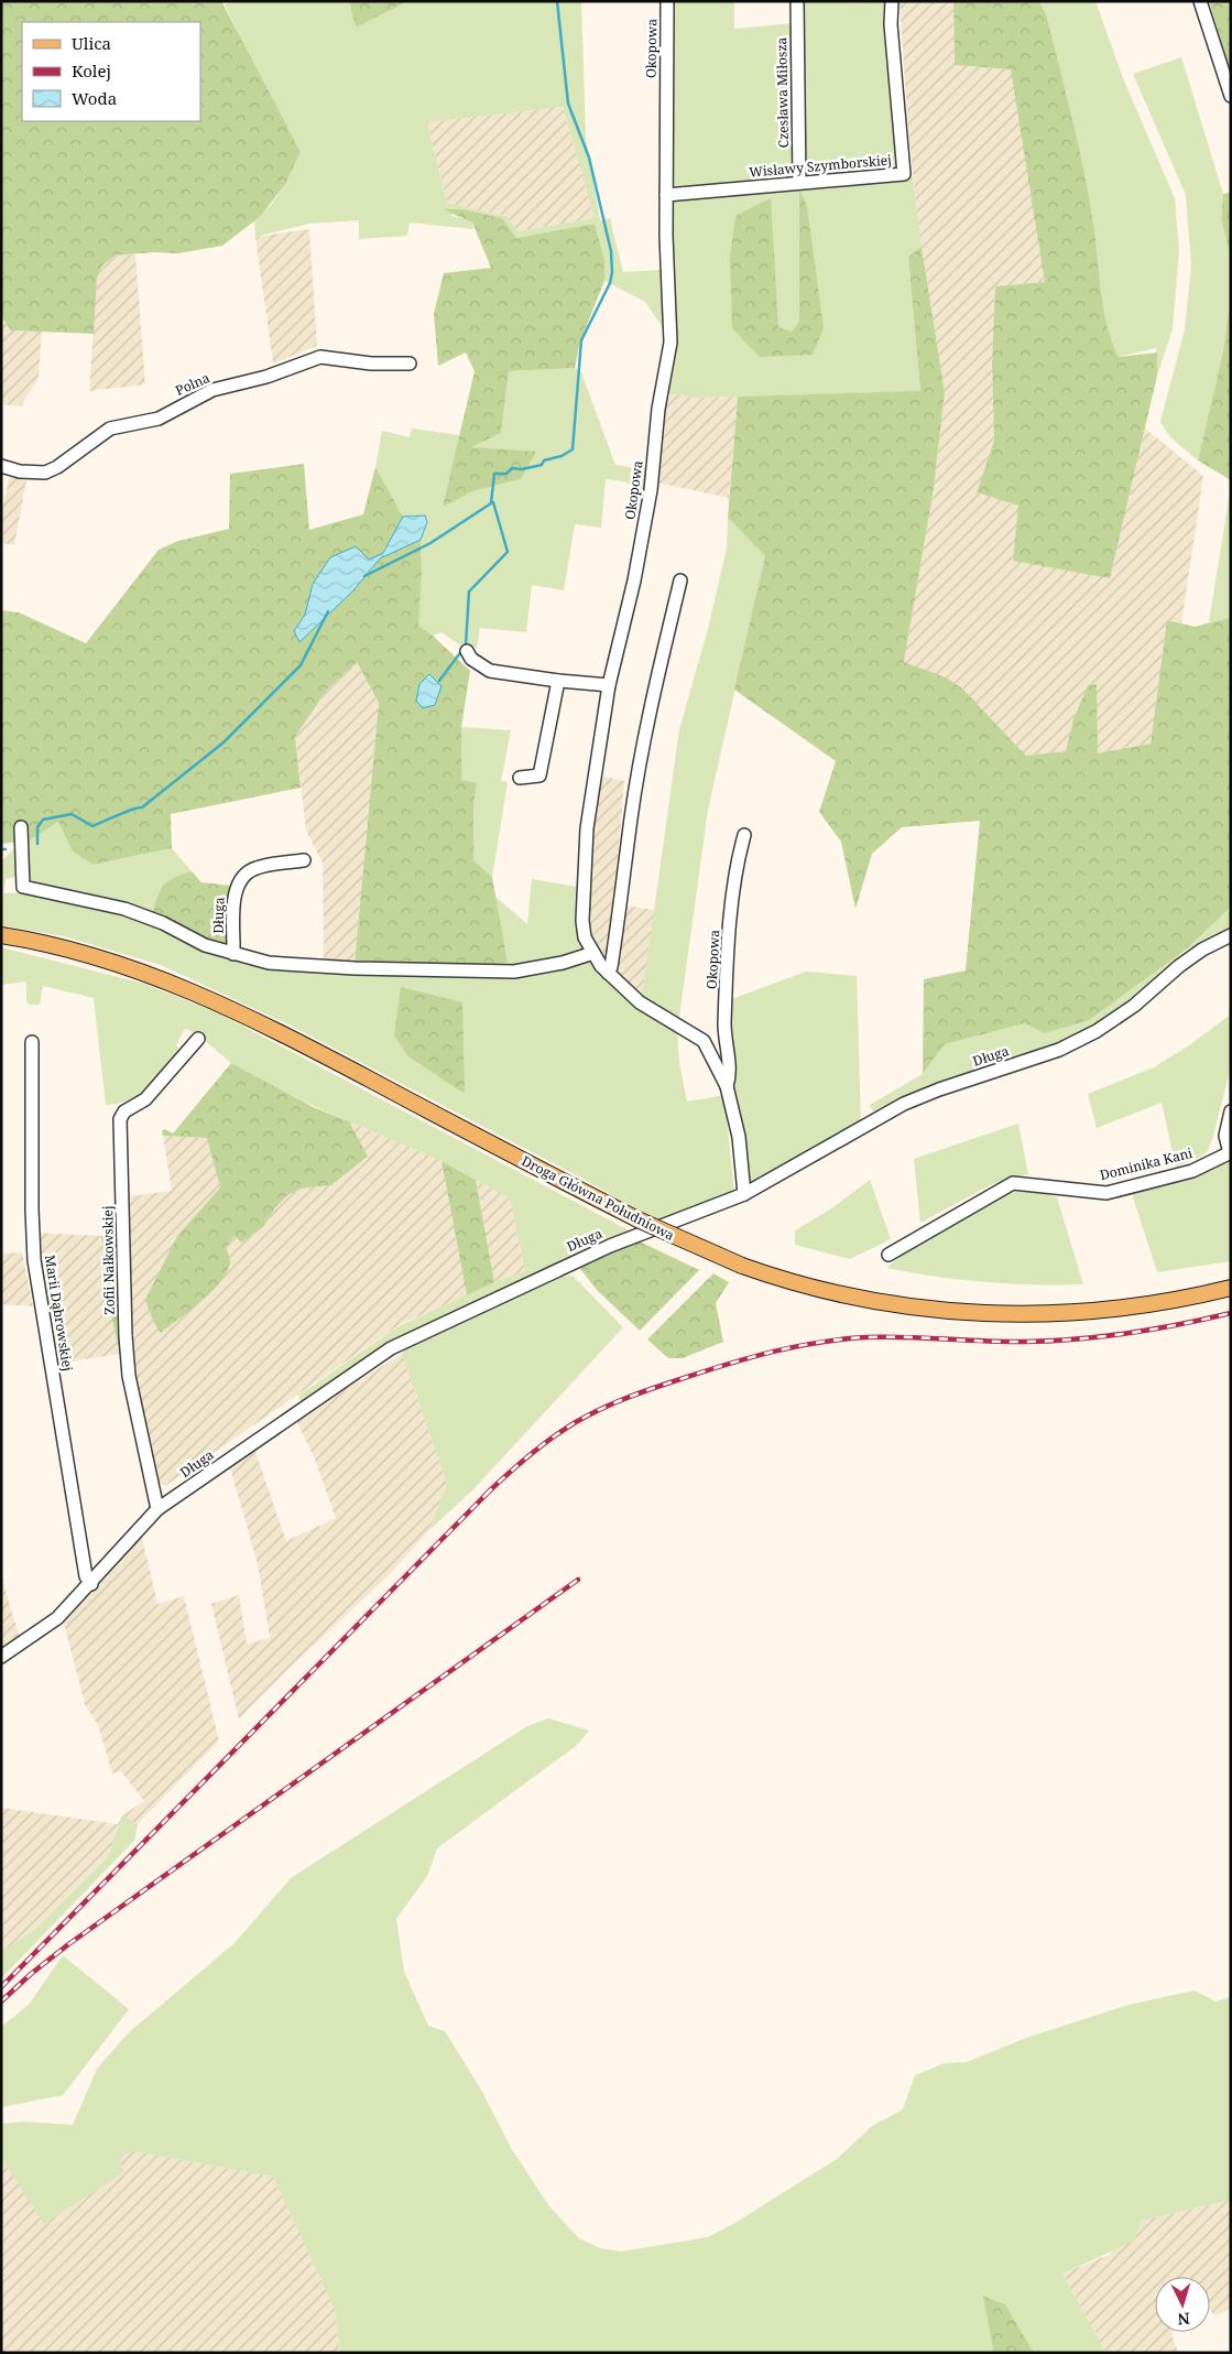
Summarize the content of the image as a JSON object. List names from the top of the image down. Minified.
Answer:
{"streets":{"main road":["Droga Główna Południowa"],"street":["Okopowa","Czesława Miłosza","Wisławy Szymborskiej","Polna","Długa","Dominika Kani","Zofii Nałkowskiej","Marii Dąbrowskiej"]},"crossings":[["Okopowa","Wisławy Szymborskiej"],["Okopowa","Długa"],["Czesława Miłosza","Wisławy Szymborskiej"],["Długa","Zofii Nałkowskiej"],["Długa","Marii Dąbrowskiej"]],"legend":["Ulica","Kolej","Woda"],"north":"bottom"}
